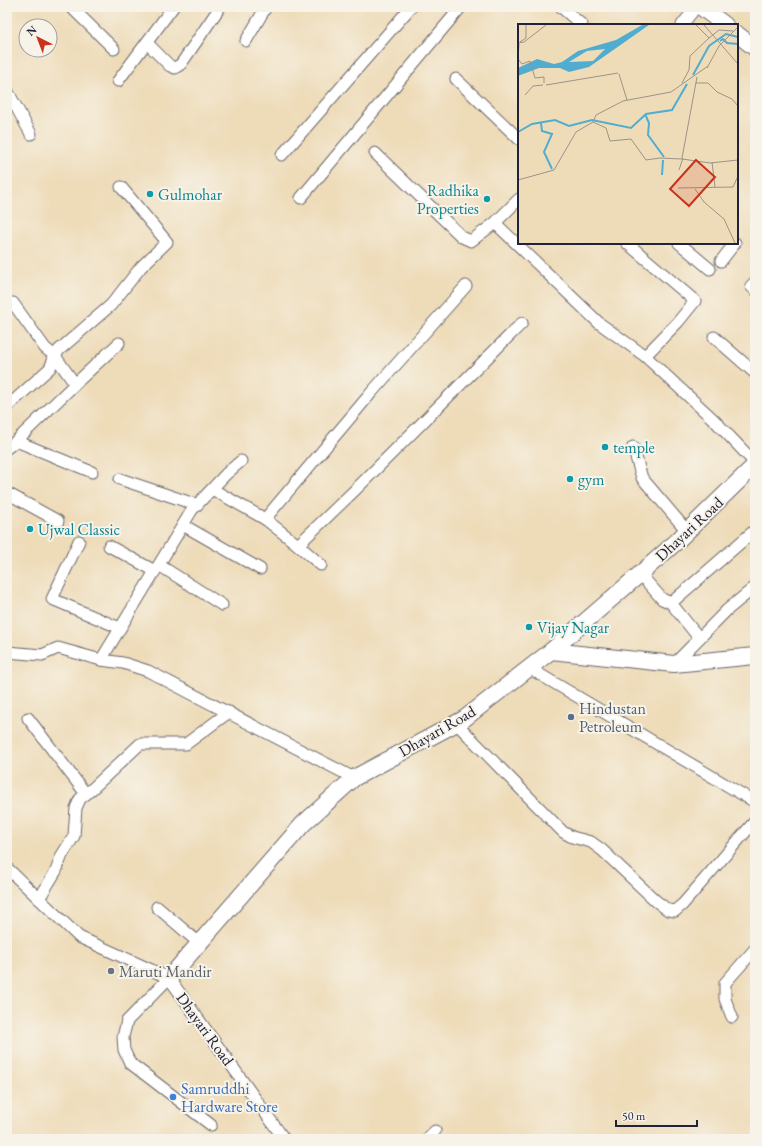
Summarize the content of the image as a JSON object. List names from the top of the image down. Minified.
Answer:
{"streets":{"street":["Dhayari Road"]},"places":["Gulmohar","Radhika Properties","temple","gym","Ujwal Classic","Vijay Nagar","Hindustan Petroleum","Maruti Mandir","Samruddhi Hardware Store"],"scale_bar":"50 m","north":"top left"}
